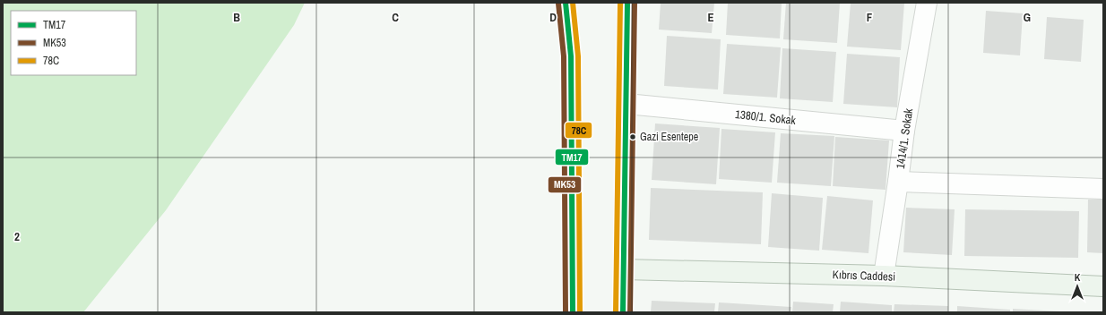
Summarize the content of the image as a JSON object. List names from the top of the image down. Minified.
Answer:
{"streets":{"main road":["Kıbrıs Caddesi"],"street":["1380/1. Sokak","1414/1. Sokak"]},"crossings":[["1380/1. Sokak","1414/1. Sokak"],["1414/1. Sokak","Kıbrıs Caddesi"]],"places":["Gazi Esentepe"],"lines":["transit line TM17","transit line MK53","transit line 78C"],"legend":["TM17","MK53","78C"],"north":"top","grid":{"columns":["B","C","D","E","F","G"],"rows":["2"]}}
